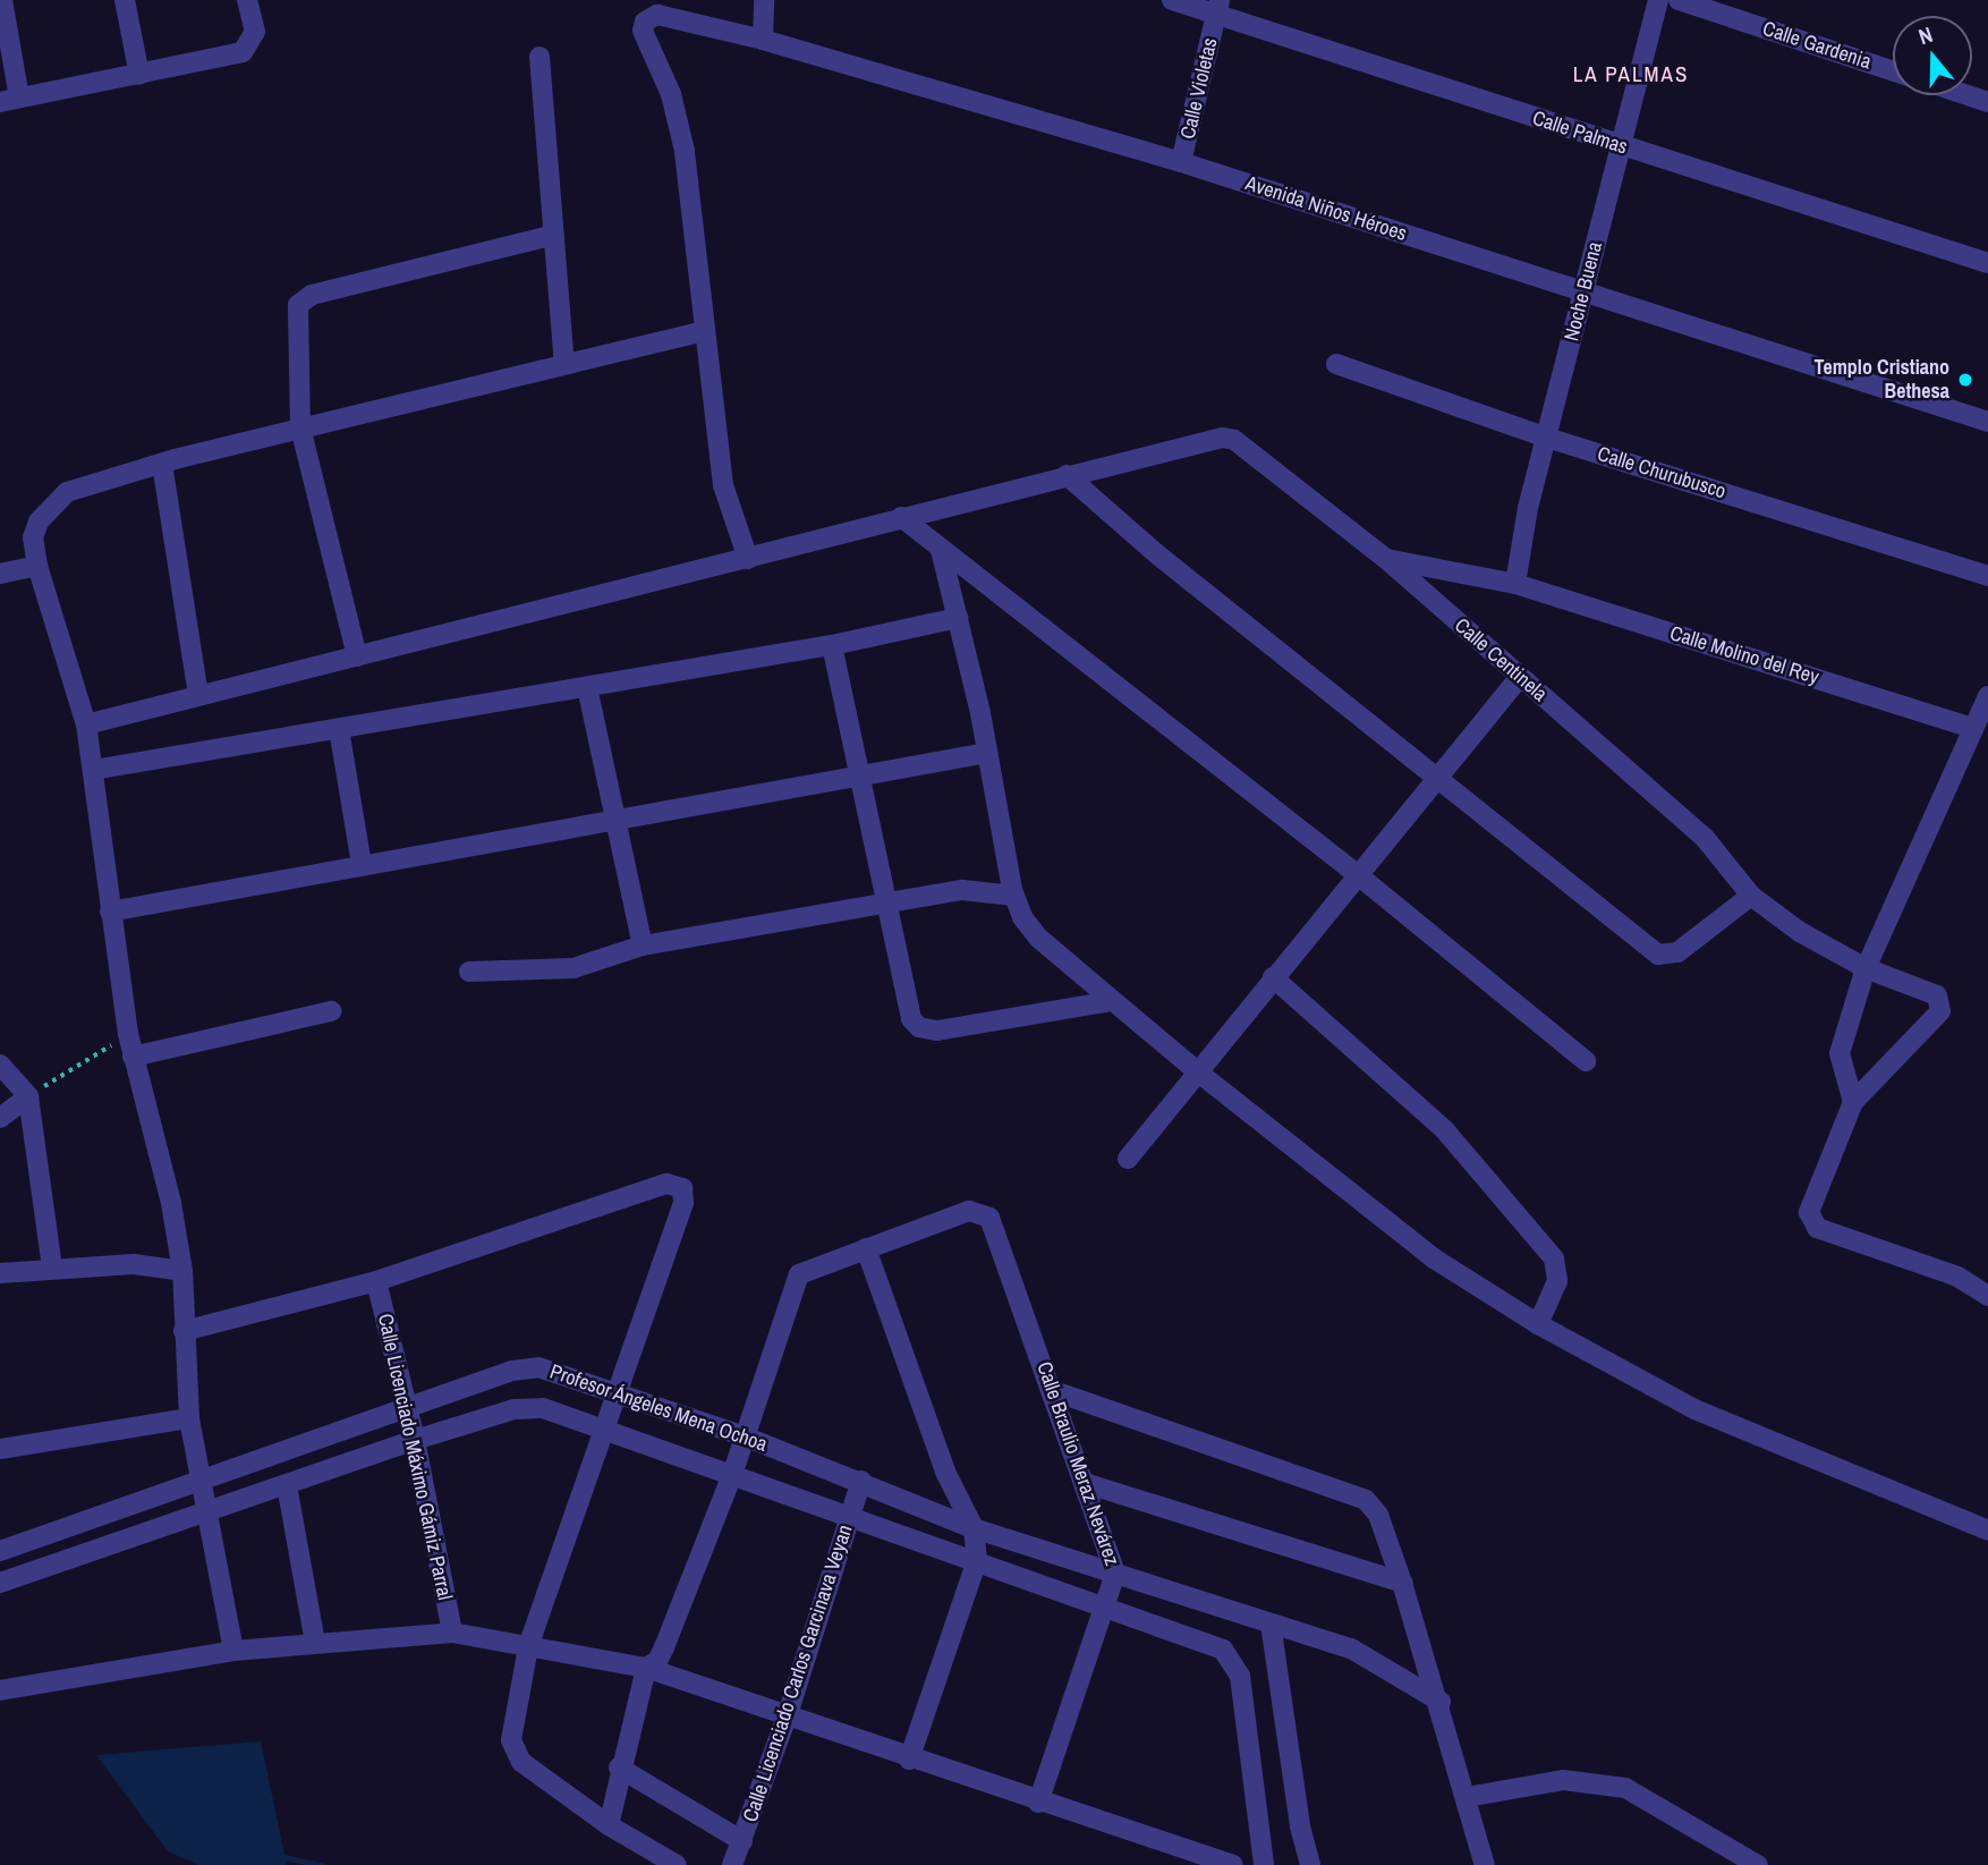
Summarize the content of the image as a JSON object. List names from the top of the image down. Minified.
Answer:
{"streets":{"street":["Calle Gardenia","Calle Violetas","Calle Palmas","Avenida Niños Héroes","Noche Buena","Calle Churubusco","Calle Molino del Rey","Calle Centinela","Profesor Ángeles Mena Ochoa","Calle Licenciado Máximo Gámiz Parral","Calle Braulio Meraz Nevárez","Calle Licenciado Carlos Garcinava Veyan"]},"crossings":[["Calle Violetas","Calle Palmas"],["Calle Violetas","Avenida Niños Héroes"],["Calle Palmas","Noche Buena"],["Avenida Niños Héroes","Noche Buena"],["Noche Buena","Calle Churubusco"],["Noche Buena","Calle Molino del Rey"],["Calle Molino del Rey","Calle Centinela"],["Profesor Ángeles Mena Ochoa","Calle Licenciado Máximo Gámiz Parral"],["Profesor Ángeles Mena Ochoa","Calle Braulio Meraz Nevárez"],["Profesor Ángeles Mena Ochoa","Calle Licenciado Carlos Garcinava Veyan"]],"districts":["LA PALMAS"],"places":["Templo Cristiano Bethesa"],"north":"top"}
